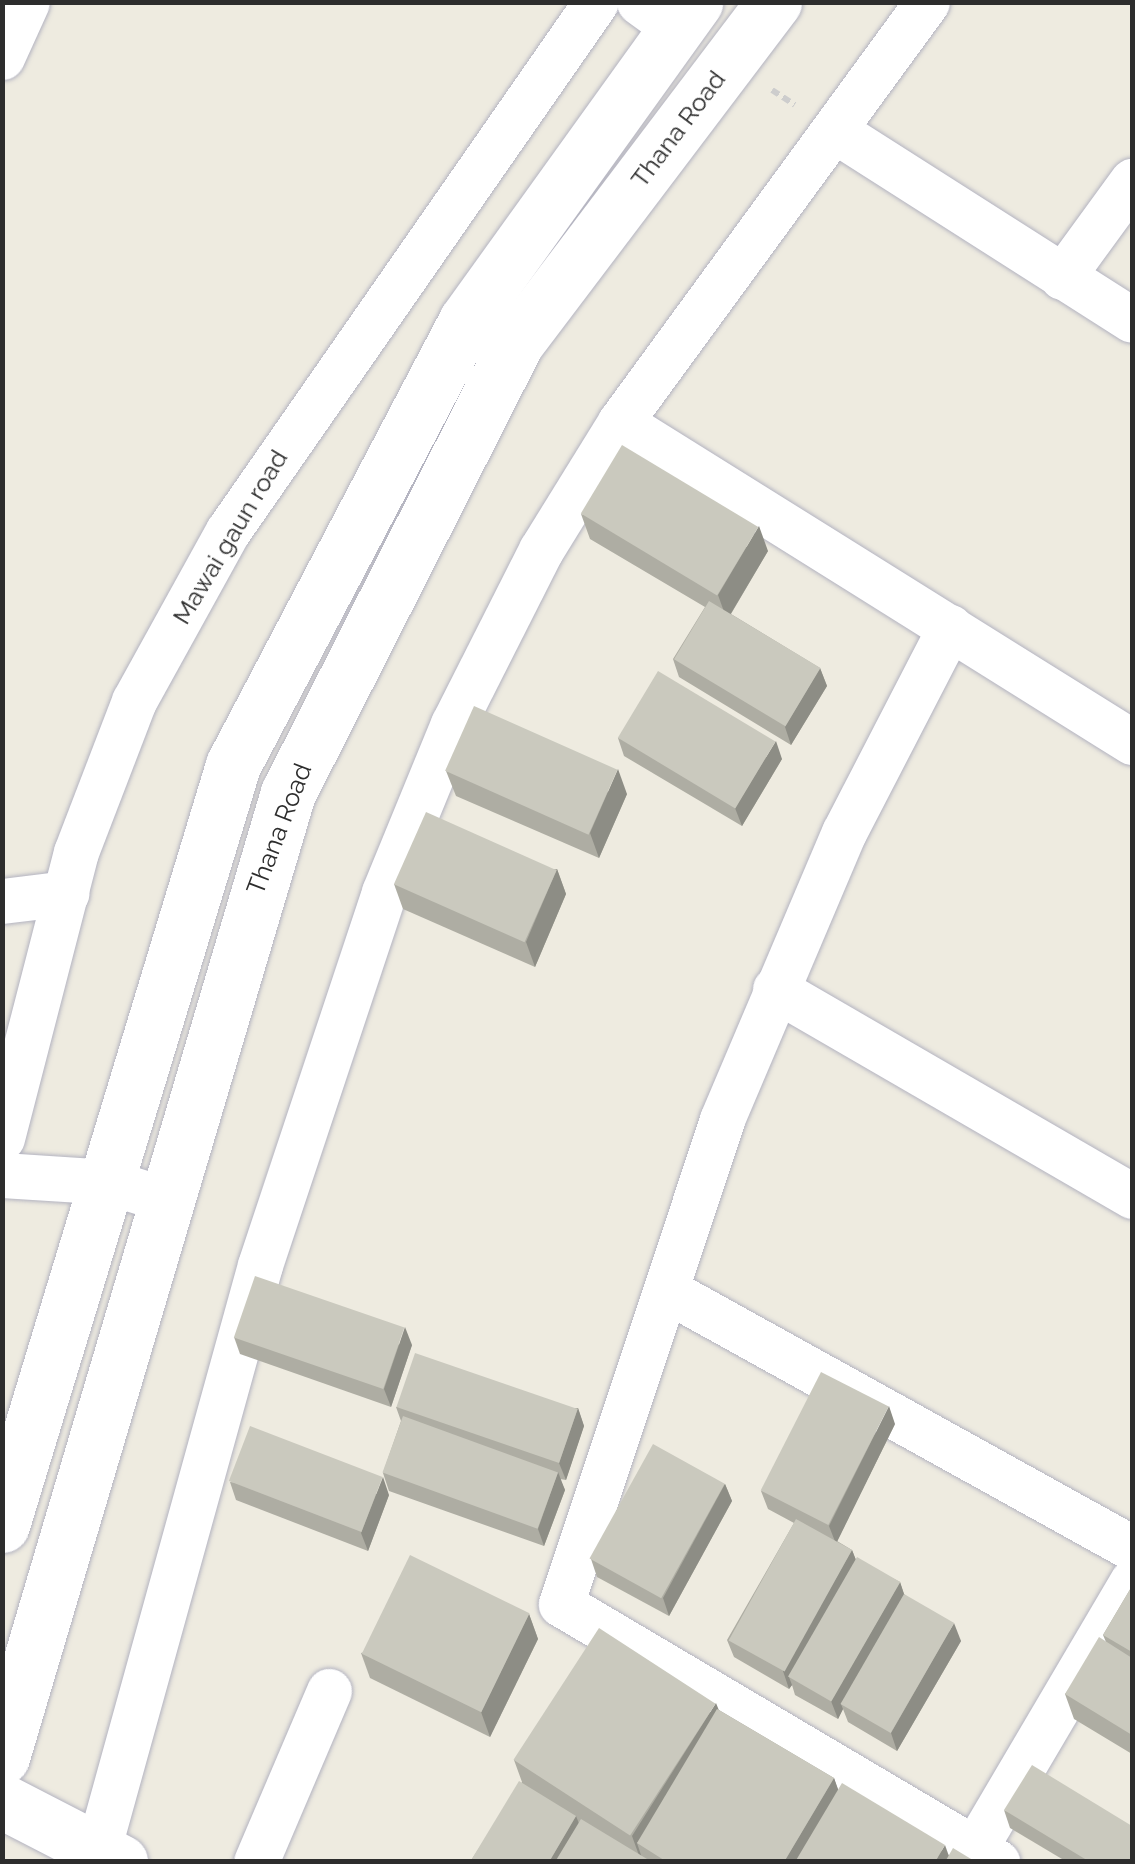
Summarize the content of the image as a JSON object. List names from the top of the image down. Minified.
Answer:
{"streets":{"street":["Thana Road","Mawai gaun road"]}}
